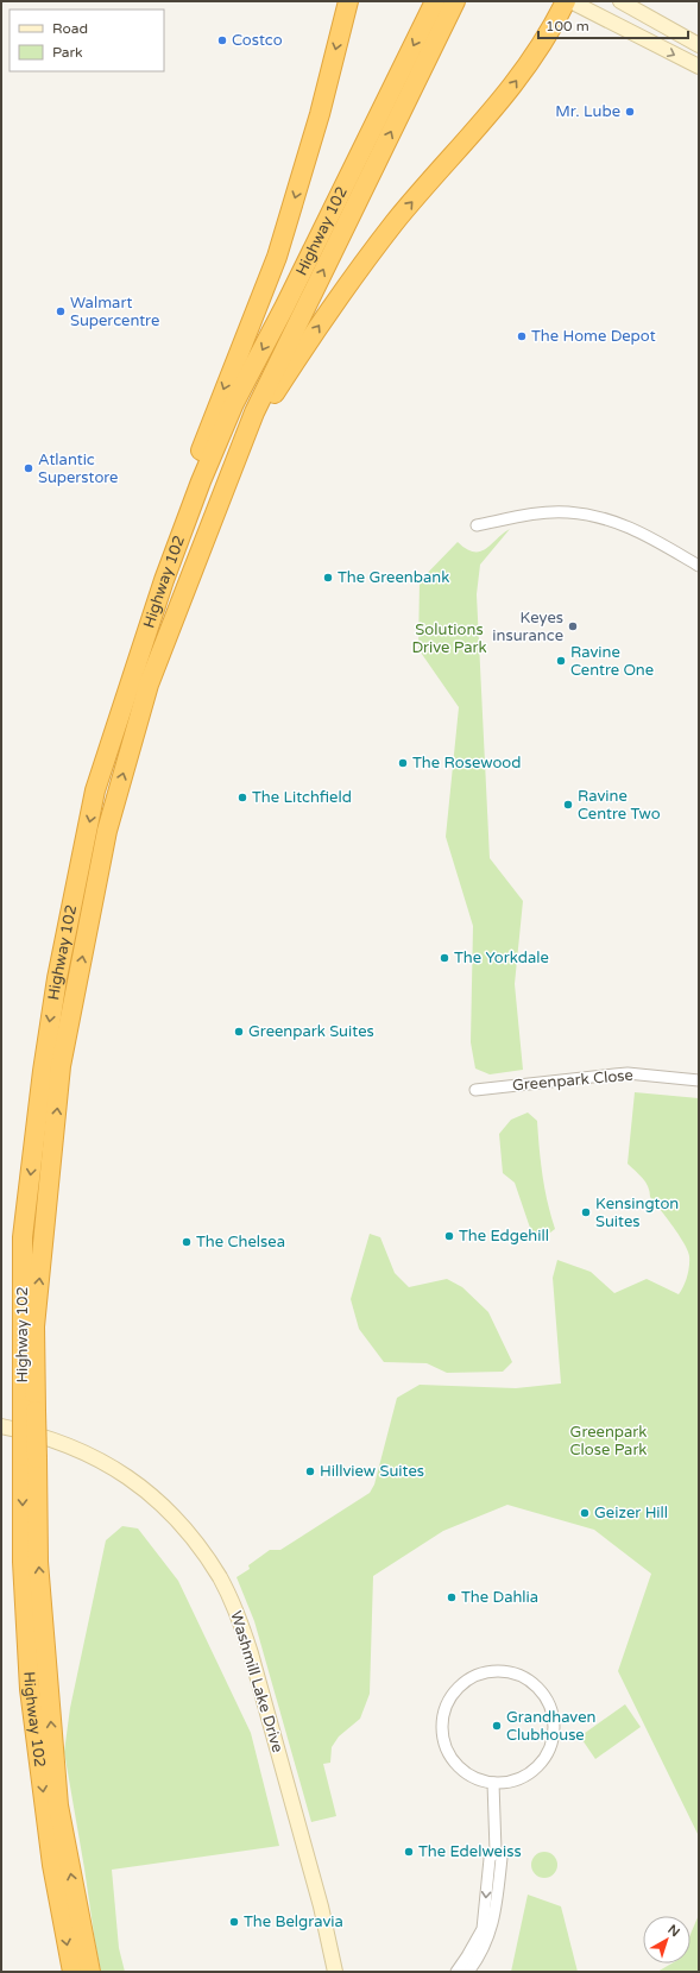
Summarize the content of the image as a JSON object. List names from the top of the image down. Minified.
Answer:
{"streets":{"highway":["Highway 102"],"street":["Greenpark Close","Washmill Lake Drive"]},"parks":["Solutions Drive Park","Greenpark Close Park"],"places":["Costco","Mr. Lube","Walmart Supercentre","The Home Depot","Atlantic Superstore","The Greenbank","Keyes insurance","Ravine Centre One","The Rosewood","The Litchfield","Ravine Centre Two","The Yorkdale","Greenpark Suites","Kensington Suites","The Edgehill","The Chelsea","Hillview Suites","Geizer Hill","The Dahlia","Grandhaven Clubhouse","The Edelweiss","The Belgravia"],"legend":["Road","Park"],"scale_bar":"100 m","north":"top right"}
